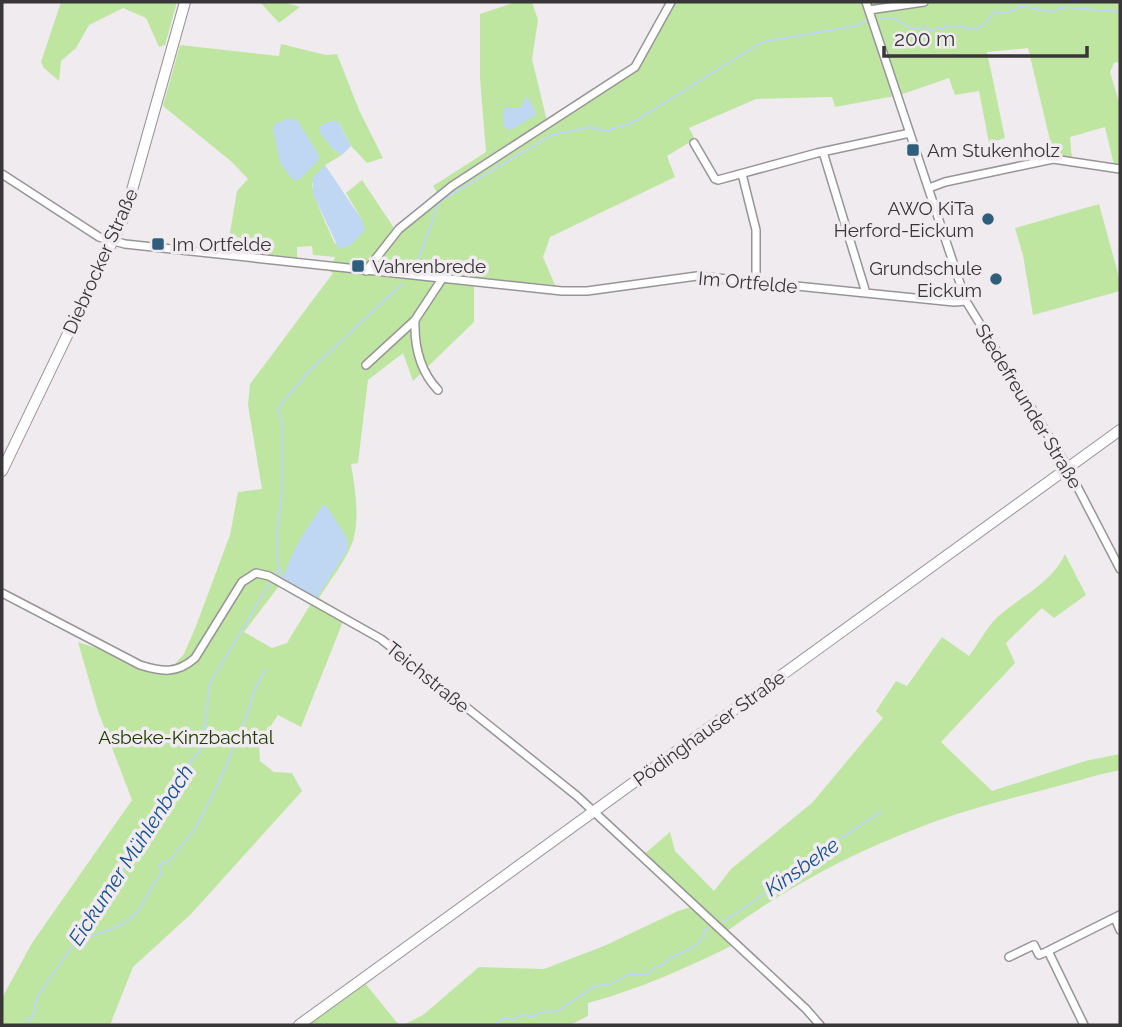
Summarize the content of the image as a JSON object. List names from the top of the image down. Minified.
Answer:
{"streets":{"street":["Diebrocker Straße","Im Ortfelde","Stedefreunder Straße","Teichstraße","Pödinghauser Straße"]},"crossings":[["Diebrocker Straße","Im Ortfelde"],["Im Ortfelde","Stedefreunder Straße"],["Stedefreunder Straße","Pödinghauser Straße"],["Teichstraße","Pödinghauser Straße"]],"water":["Eickumer Mühlenbach","Kinsbeke"],"parks":["Asbeke-Kinzbachtal"],"places":{"transit":["Am Stukenholz","Im Ortfelde","Vahrenbrede"],"other":["AWO KiTa Herford-Eickum","Grundschule Eickum"]},"scale_bar":"200 m"}
